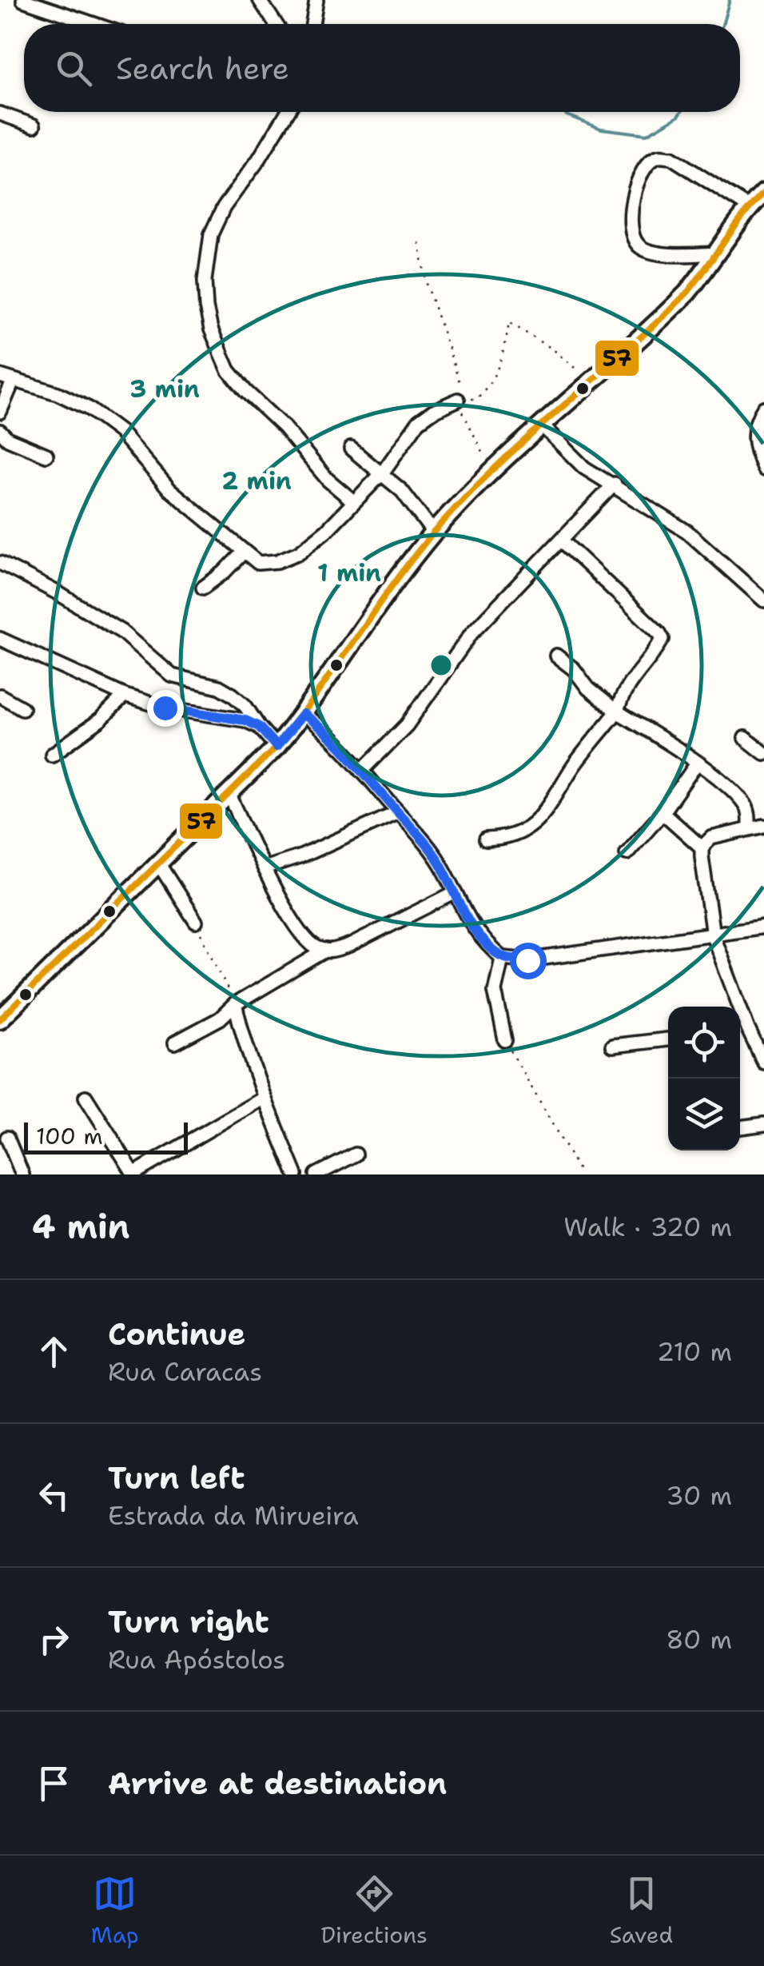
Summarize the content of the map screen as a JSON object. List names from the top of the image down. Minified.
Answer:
{"lines":["transit line 57"],"scale_bar":"100 m","page":{"search":"Search here","scale":"100 m","heading":["4 min","Walk · 320 m"],"list":[["Continue","Rua Caracas","210 m"],["Turn left","Estrada da Mirueira","30 m"],["Turn right","Rua Apóstolos","80 m"],"Arrive at destination"],"nav":["Map","Directions","Saved"]},"rings":["3 min","2 min","1 min"]}
